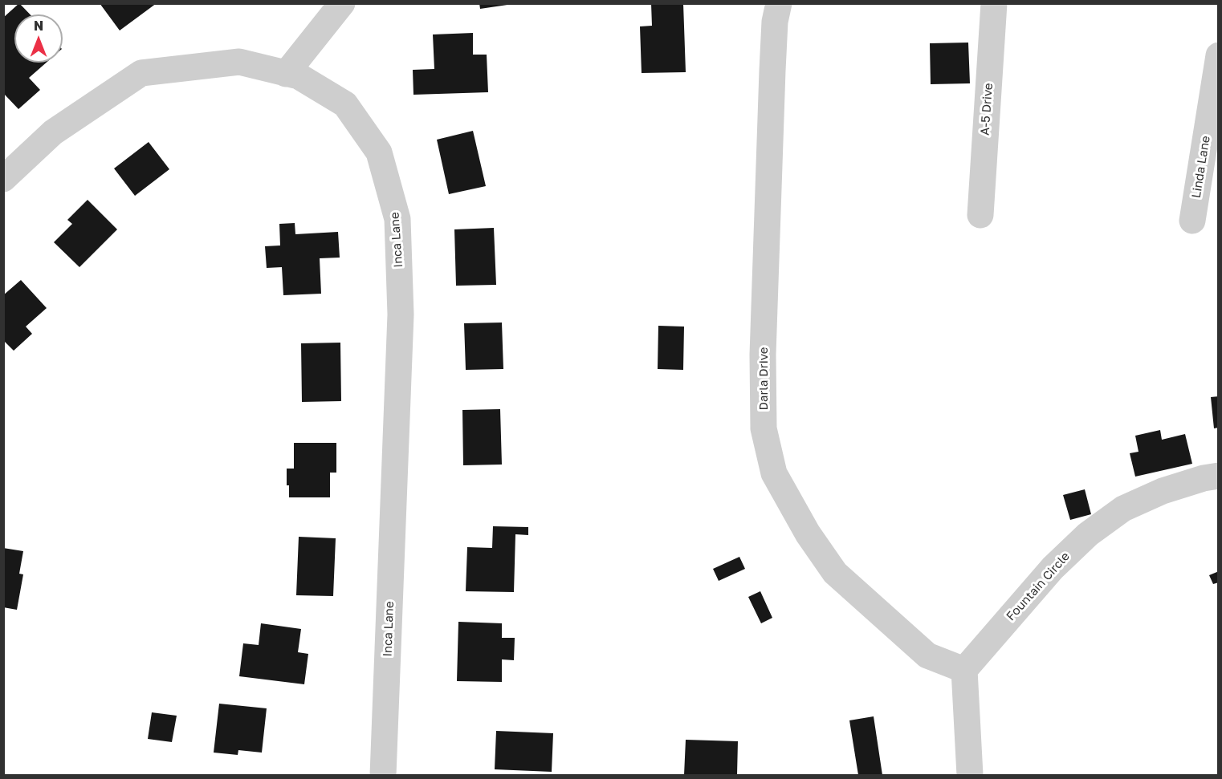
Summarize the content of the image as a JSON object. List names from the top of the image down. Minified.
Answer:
{"streets":{"street":["A-5 Drive","Linda Lane","Inca Lane","Darla Drive","Fountain Circle"]},"crossings":[["Darla Drive","Fountain Circle"]],"north":"top"}
